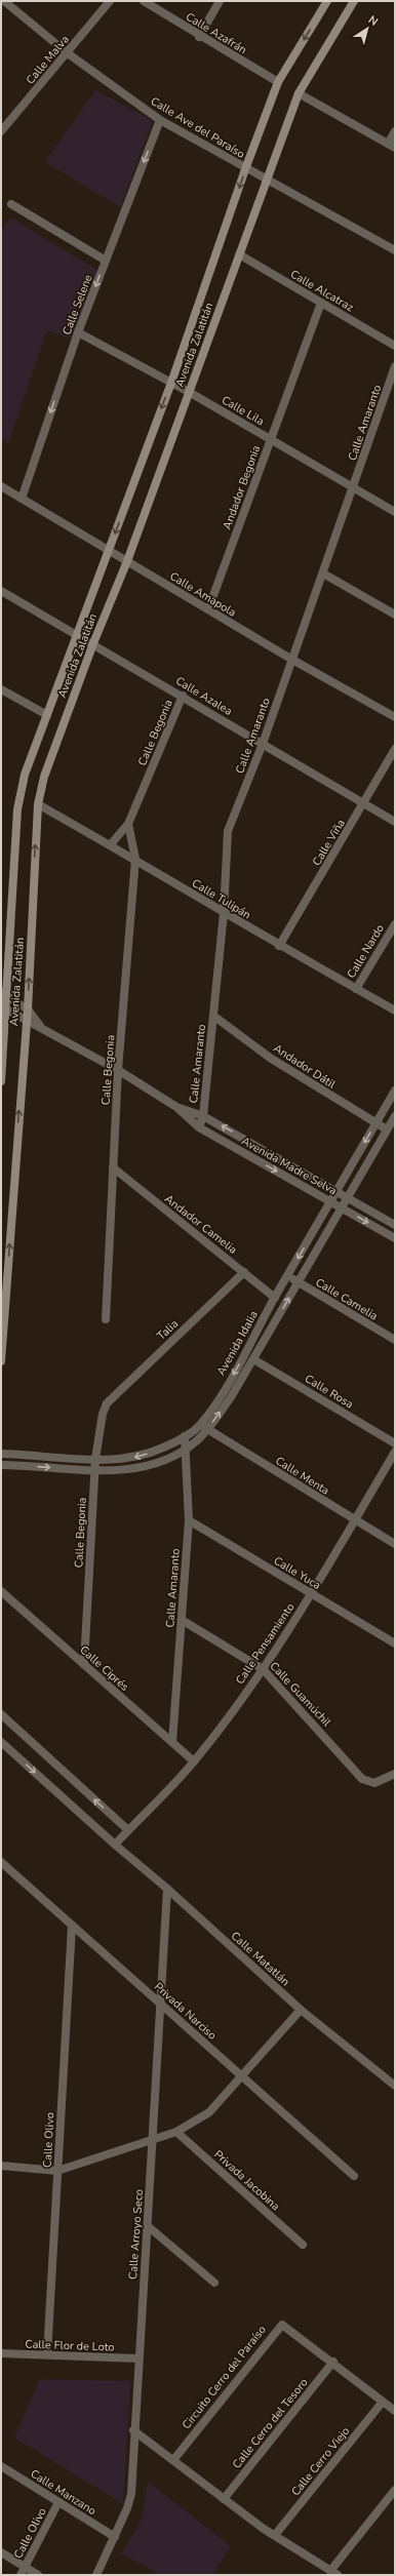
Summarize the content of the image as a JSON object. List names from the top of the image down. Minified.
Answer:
{"streets":{"street":["Calle Azafrán","Calle Malva","Calle Ave del Paraíso","Calle Alcatraz","Calle Selene","Avenida Zalatitán","Calle Lila","Calle Amaranto","Andador Begonia","Calle Amapola","Calle Azalea","Calle Begonia","Calle Viña","Calle Tulipán","Calle Nardo","Andador Dátil","Avenida Madre Selva","Andador Camelia","Calle Camelia","Talia","Avenida Idalia","Calle Rosa","Calle Menta","Calle Yuca","Calle Pensamiento","Calle Ciprés","Calle Guamúchil","Calle Matatlán","Privada Narciso","Calle Olivo","Privada Jacobina","Calle Arroyo Seco","Calle Flor de Loto","Circuito Cerro del Paraíso","Calle Cerro del Tesoro","Calle Cerro Viejo","Calle Manzano"]},"crossings":[["Calle Azafrán","Avenida Zalatitán"],["Calle Malva","Calle Ave del Paraíso"],["Calle Ave del Paraíso","Calle Selene"],["Calle Ave del Paraíso","Avenida Zalatitán"],["Calle Alcatraz","Avenida Zalatitán"],["Calle Alcatraz","Andador Begonia"],["Calle Selene","Calle Lila"],["Calle Selene","Calle Amapola"],["Avenida Zalatitán","Calle Lila"],["Avenida Zalatitán","Calle Amapola"],["Avenida Zalatitán","Calle Azalea"],["Avenida Zalatitán","Calle Tulipán"],["Avenida Zalatitán","Avenida Madre Selva"],["Calle Lila","Calle Amaranto"],["Calle Lila","Andador Begonia"],["Calle Amaranto","Calle Amapola"],["Calle Amaranto","Calle Azalea"],["Calle Amaranto","Calle Tulipán"],["Calle Amaranto","Andador Dátil"],["Calle Amaranto","Avenida Madre Selva"],["Calle Amaranto","Avenida Idalia"],["Calle Amaranto","Calle Yuca"],["Calle Amaranto","Calle Ciprés"],["Calle Amaranto","Calle Guamúchil"],["Andador Begonia","Calle Amapola"],["Calle Azalea","Calle Begonia"],["Calle Azalea","Calle Viña"],["Calle Begonia","Calle Tulipán"],["Calle Begonia","Avenida Madre Selva"],["Calle Begonia","Andador Camelia"],["Calle Begonia","Talia"],["Calle Begonia","Avenida Idalia"],["Calle Begonia","Calle Ciprés"],["Calle Viña","Calle Tulipán"],["Calle Tulipán","Calle Nardo"],["Andador Dátil","Avenida Idalia"],["Avenida Madre Selva","Avenida Idalia"],["Andador Camelia","Talia"],["Andador Camelia","Avenida Idalia"],["Calle Camelia","Avenida Idalia"],["Avenida Idalia","Calle Rosa"],["Avenida Idalia","Calle Menta"],["Calle Menta","Calle Pensamiento"],["Calle Yuca","Calle Pensamiento"],["Calle Pensamiento","Calle Ciprés"],["Calle Pensamiento","Calle Guamúchil"],["Calle Matatlán","Calle Arroyo Seco"],["Privada Narciso","Calle Olivo"],["Privada Narciso","Calle Arroyo Seco"],["Calle Olivo","Calle Flor de Loto"],["Calle Olivo","Calle Manzano"],["Calle Arroyo Seco","Calle Flor de Loto"],["Calle Arroyo Seco","Calle Manzano"],["Circuito Cerro del Paraíso","Calle Cerro del Tesoro"],["Circuito Cerro del Paraíso","Calle Cerro Viejo"]],"one_way":["Calle Selene"],"north":"top right"}
